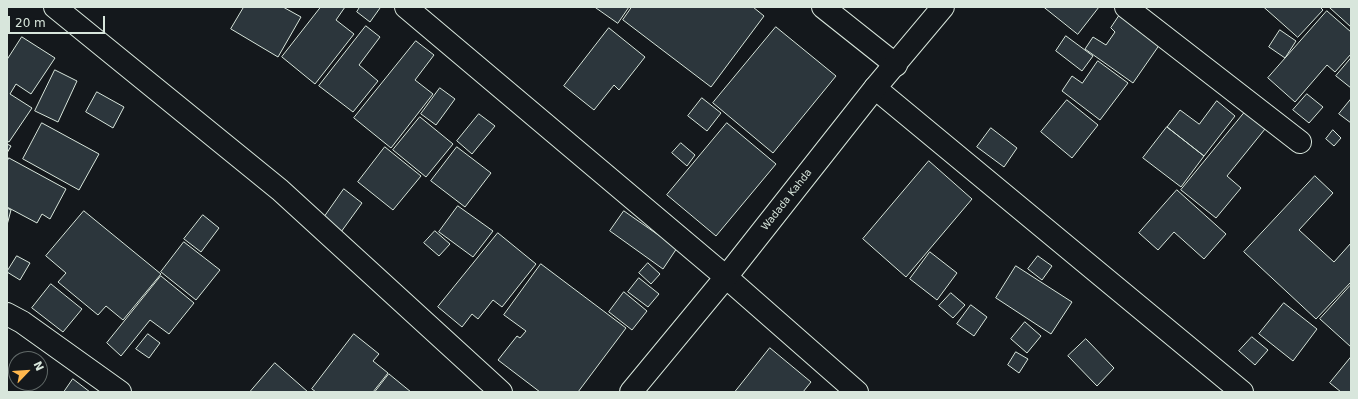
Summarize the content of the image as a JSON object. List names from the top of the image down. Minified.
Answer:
{"streets":{"street":["Wadada Kahda"]},"scale_bar":"20 m","north":"top right"}
